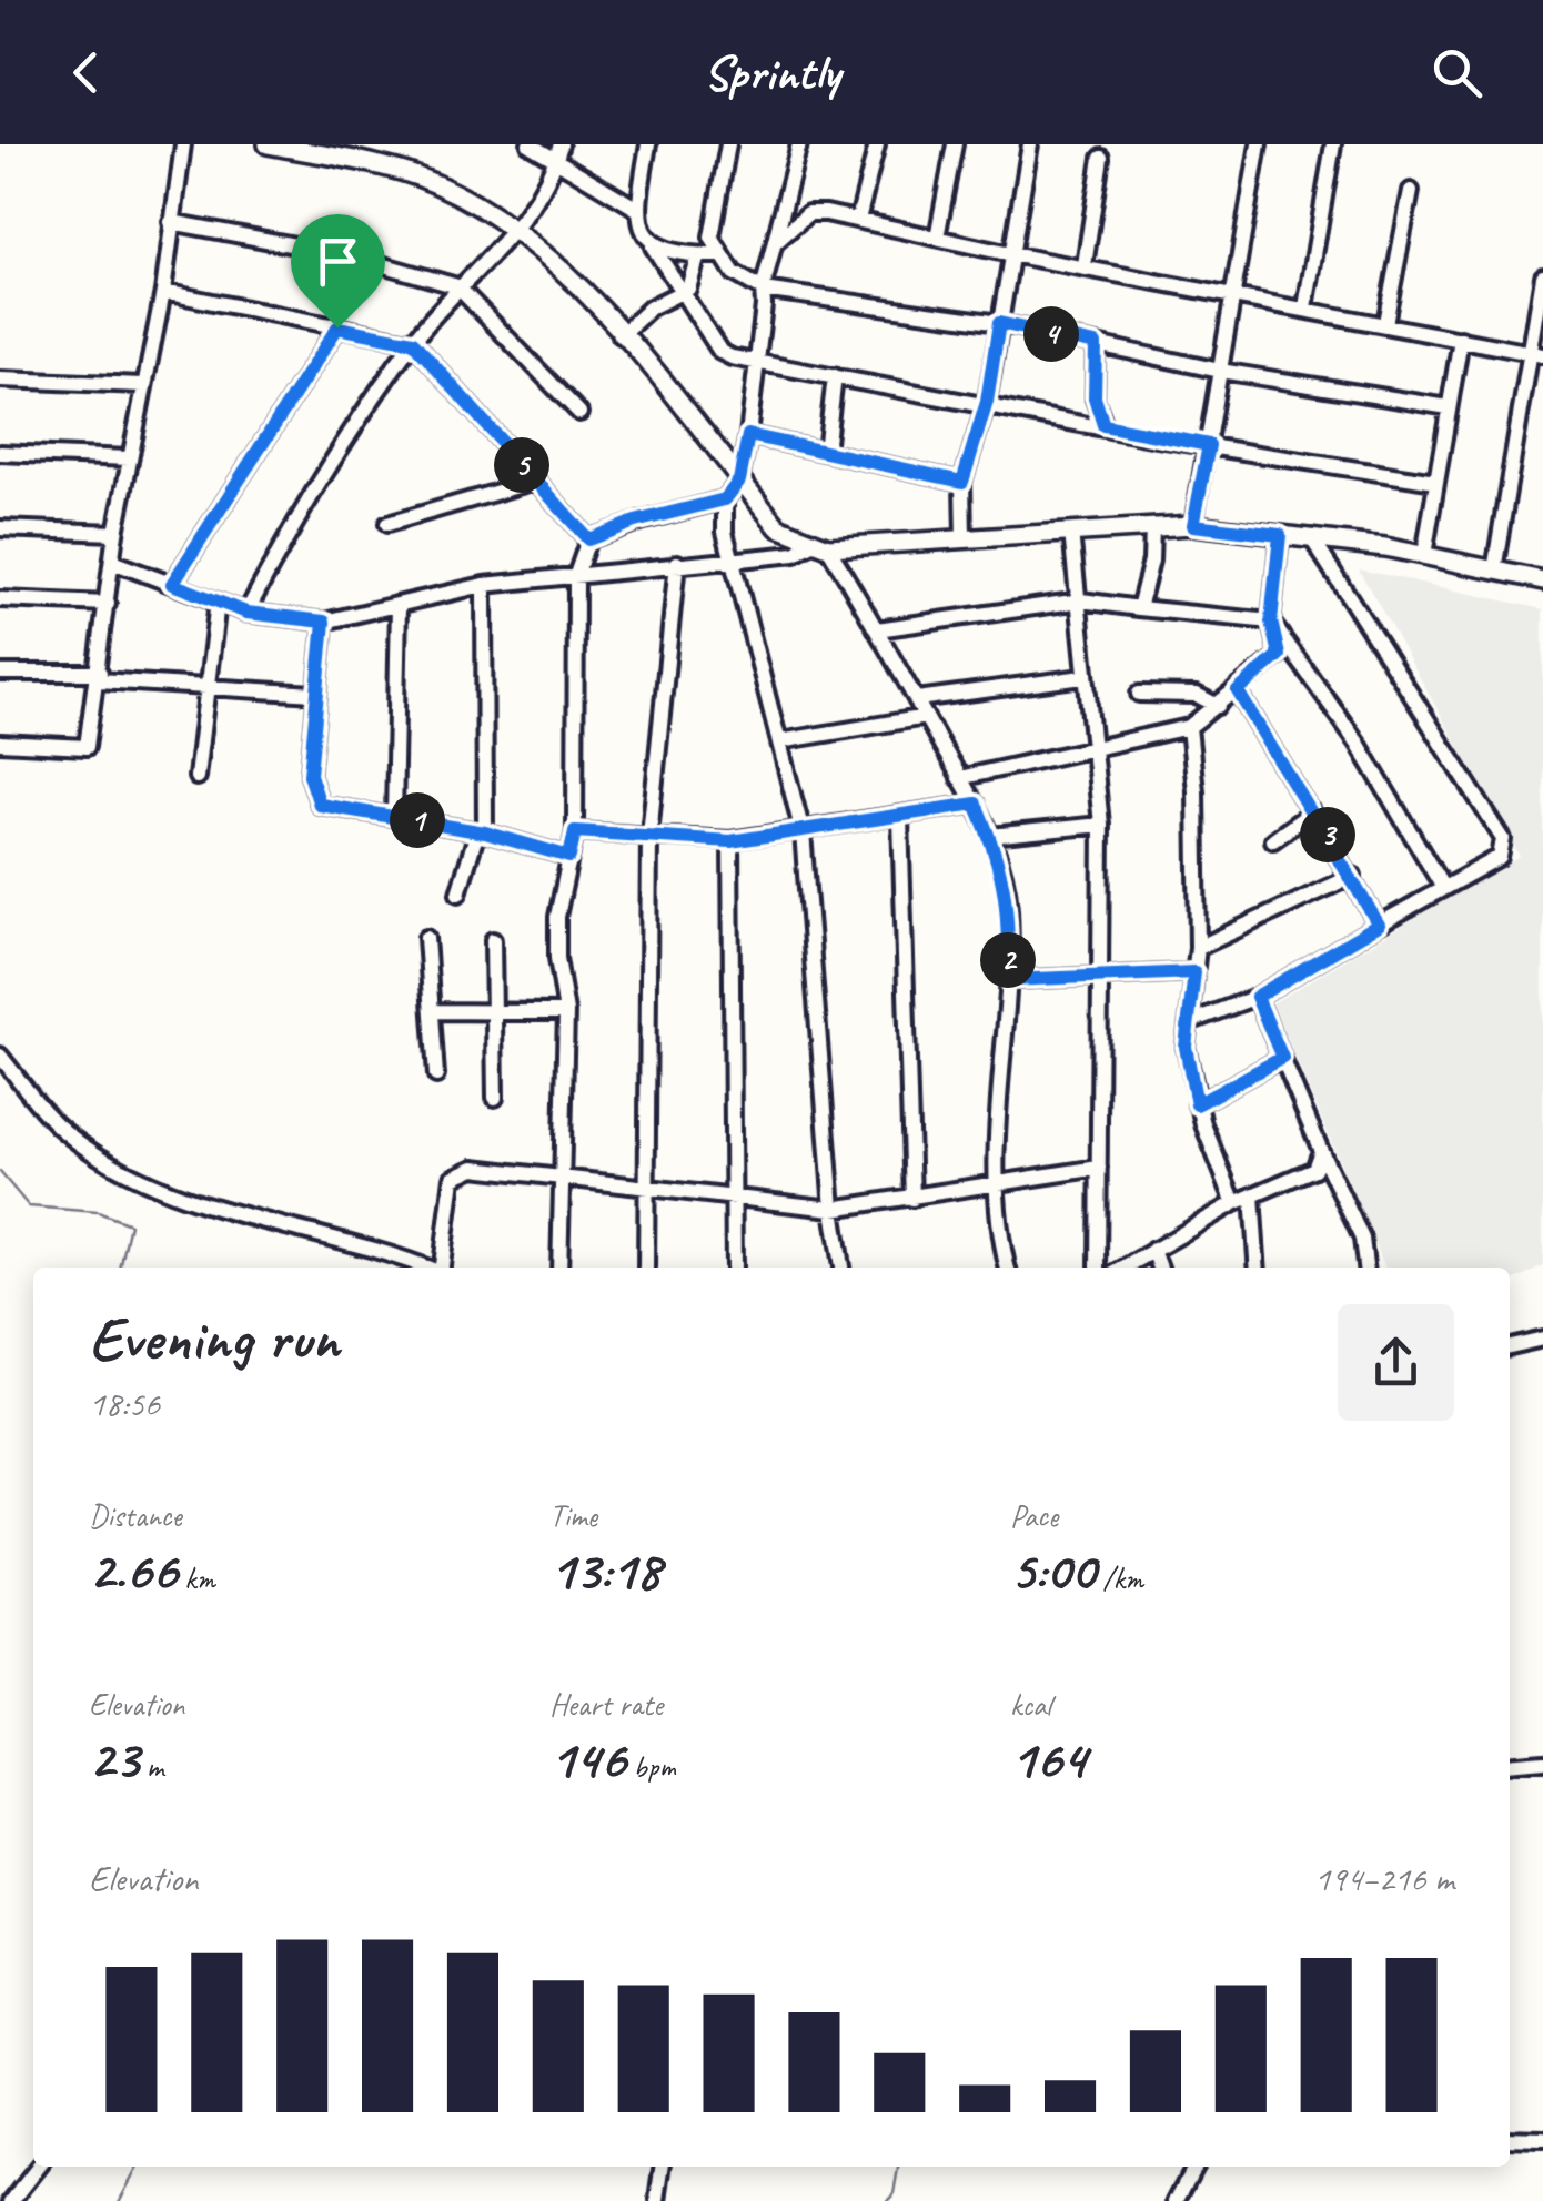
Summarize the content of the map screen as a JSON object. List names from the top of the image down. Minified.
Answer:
{"page":{"header":"Sprintly","pins":["4","5","1","3","2"],"heading":["Evening run","18:56"],"stats":[["Distance","2.66 km"],["Time","13:18"],["Pace","5:00 /km"],["Elevation","23 m"],["Heart rate","146 bpm"],["kcal","164"]],"chart":["Elevation","194–216 m"]}}
